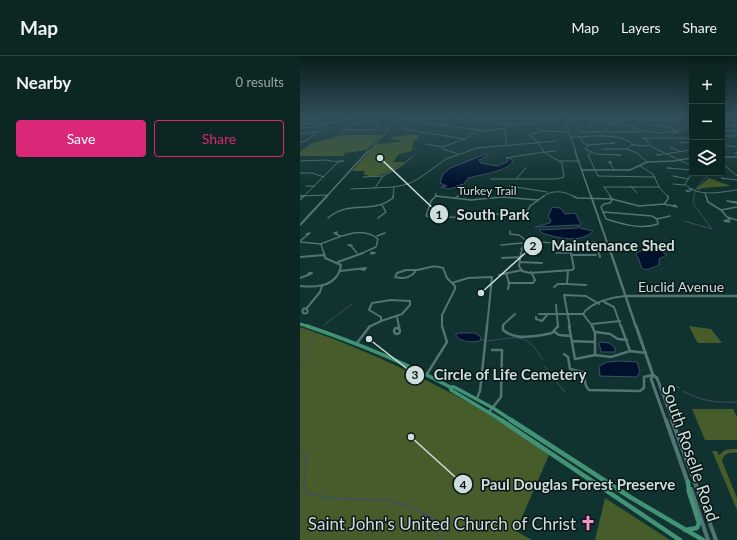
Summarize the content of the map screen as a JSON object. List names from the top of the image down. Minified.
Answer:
{"streets":{"main road":["Euclid Avenue","South Roselle Road"],"street":["Turkey Trail"]},"crossings":[["Euclid Avenue","South Roselle Road"]],"places":{"other":["South Park","Maintenance Shed","Circle of Life Cemetery","Paul Douglas Forest Preserve"],"church":["Saint John's United Church of Christ"]},"page":{"header":"Map","nav":["Map","Layers","Share"],"heading":["Nearby","0 results"],"map_buttons":["+","−"],"buttons":["Save","Share"]}}
